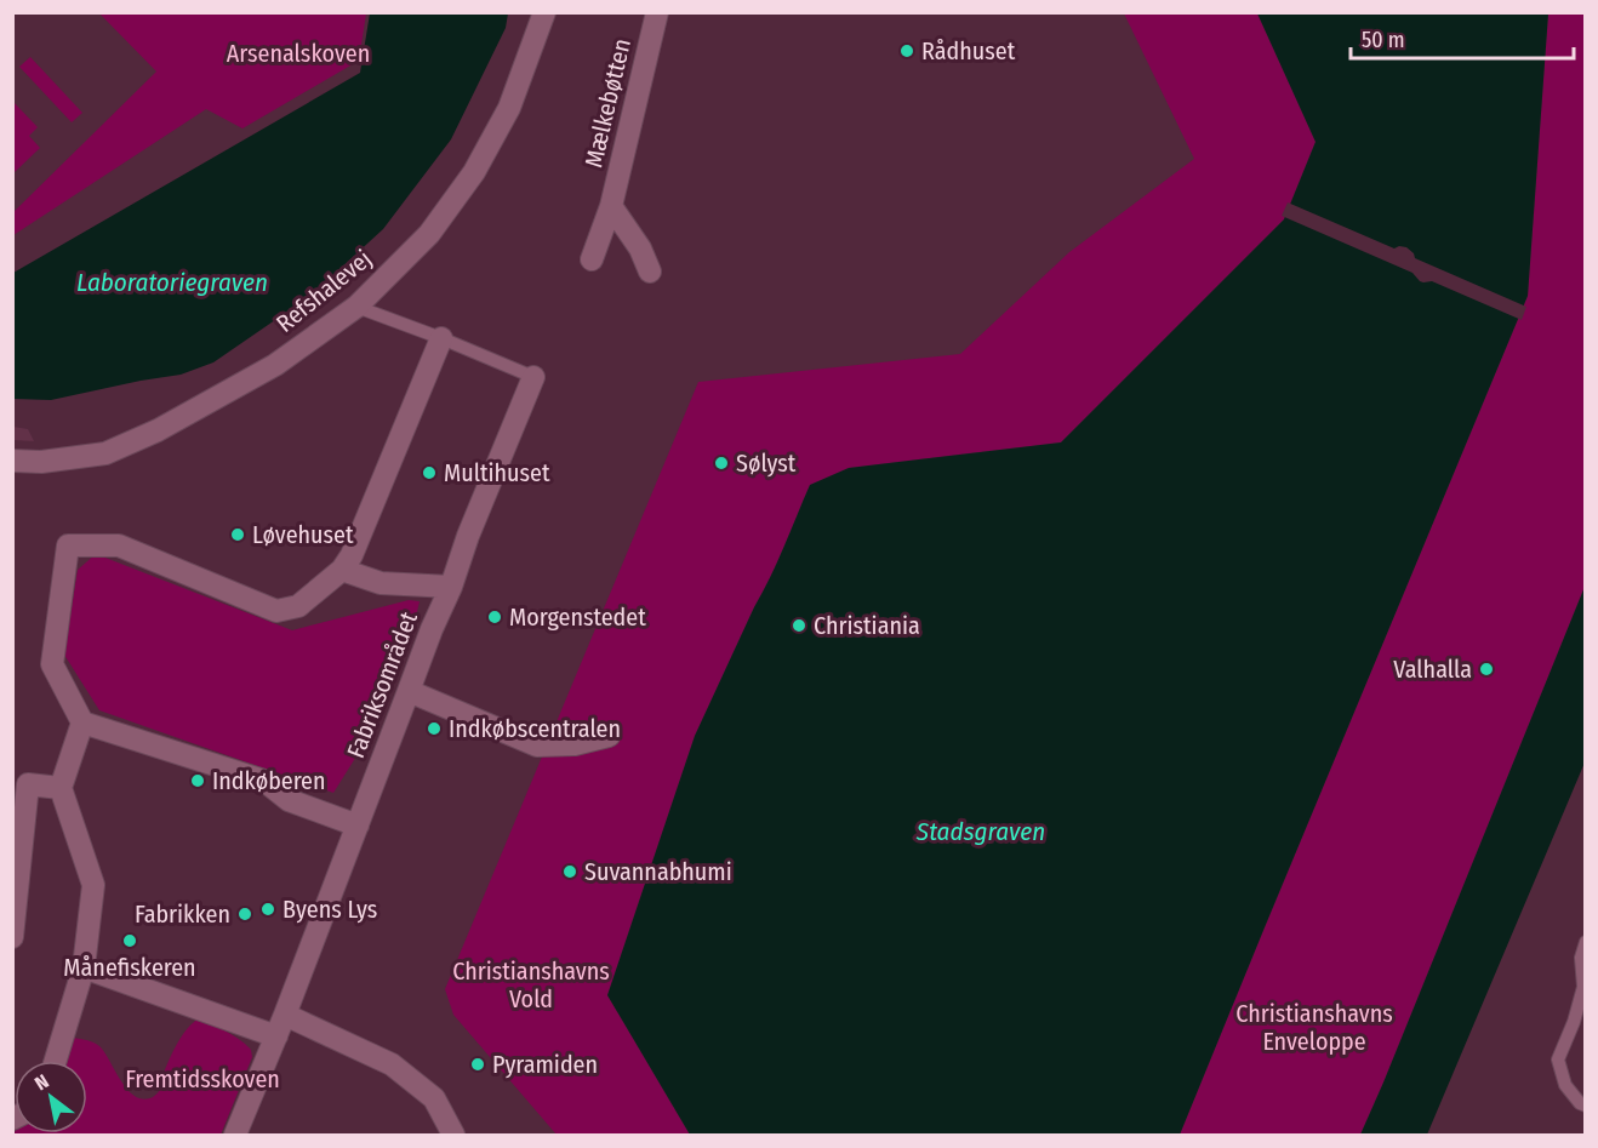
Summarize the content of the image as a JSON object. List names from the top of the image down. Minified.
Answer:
{"streets":{"street":["Mælkebøtten","Refshalevej","Fabriksområdet"]},"water":["Laboratoriegraven","Stadsgraven"],"parks":["Arsenalskoven","Christianshavns Vold","Christianshavns Enveloppe","Fremtidsskoven"],"places":["Rådhuset","Sølyst","Multihuset","Løvehuset","Morgenstedet","Christiania","Valhalla","Indkøbscentralen","Indkøberen","Suvannabhumi","Byens Lys","Fabrikken","Månefiskeren","Pyramiden"],"scale_bar":"50 m","north":"top left"}
